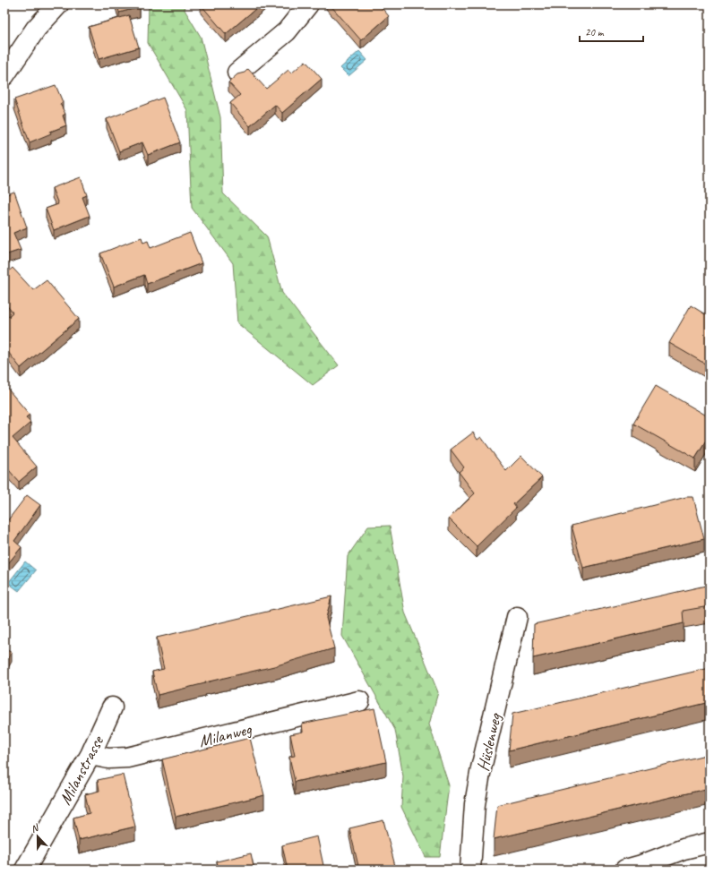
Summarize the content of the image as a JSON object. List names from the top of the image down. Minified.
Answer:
{"streets":{"street":["Milanweg","Hüslenweg","Milanstrasse"]},"crossings":[["Milanweg","Milanstrasse"]],"scale_bar":"20 m","north":"top"}
